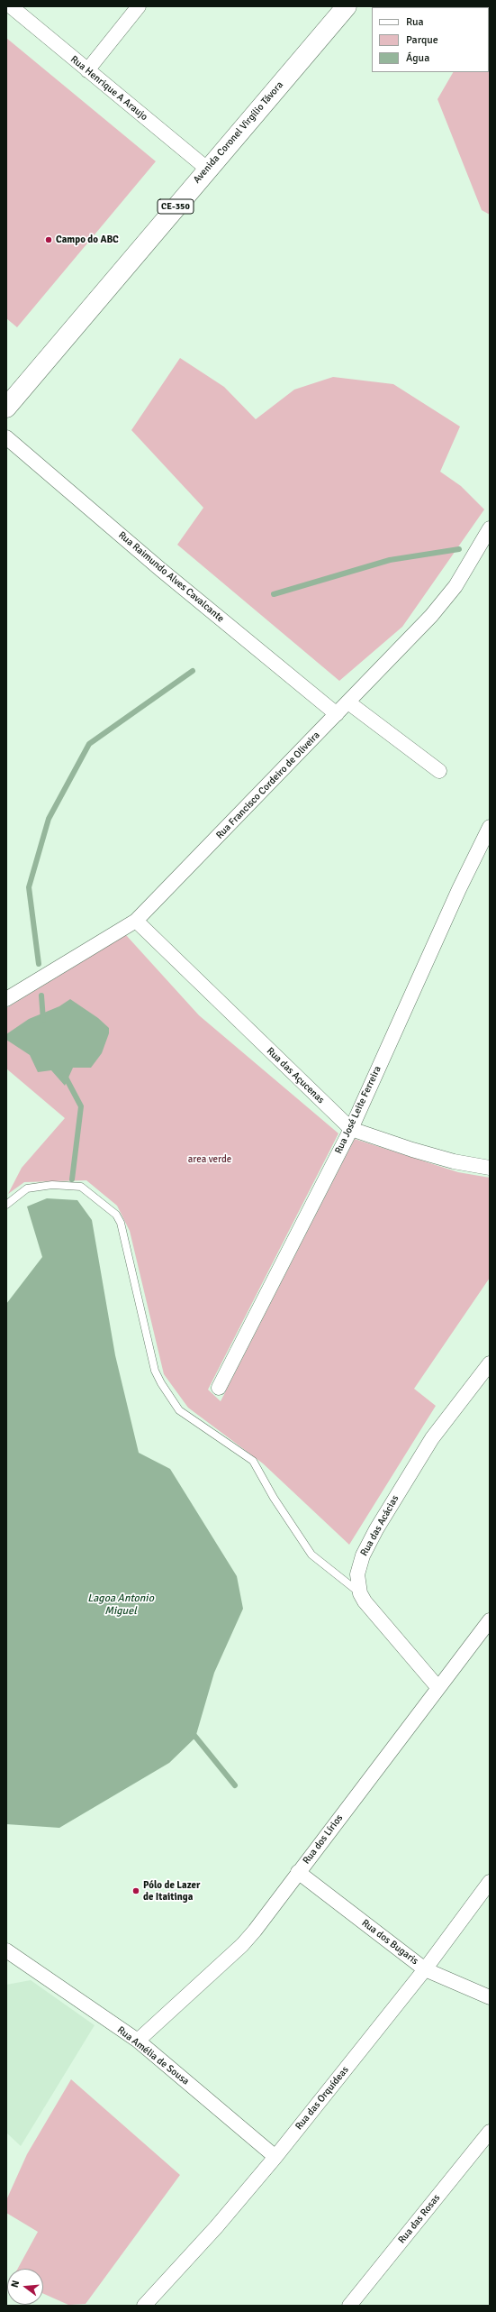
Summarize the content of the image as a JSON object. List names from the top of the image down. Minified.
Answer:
{"streets":{"main road":["Avenida Coronel Virgílio Távora","CE-350"],"street":["Rua Henrique A Araujo","Rua Raimundo Alves Cavalcante","Rua Francisco Cordeiro de Oliveira","Rua das Açucenas","Rua José Leite Ferreira","Rua das Acácias","Rua dos Lírios","Rua dos Bugaris","Rua Amélia de Sousa","Rua das Orquídeas","Rua das Rosas"]},"crossings":[["Rua Henrique A Araujo","Avenida Coronel Virgílio Távora"],["Rua Raimundo Alves Cavalcante","Rua Francisco Cordeiro de Oliveira"],["Rua Francisco Cordeiro de Oliveira","Rua das Açucenas"],["Rua das Açucenas","Rua José Leite Ferreira"],["Rua das Acácias","Rua dos Lírios"],["Rua dos Lírios","Rua dos Bugaris"],["Rua dos Lírios","Rua Amélia de Sousa"],["Rua dos Bugaris","Rua das Orquídeas"],["Rua Amélia de Sousa","Rua das Orquídeas"]],"water":["Lagoa Antonio Miguel"],"parks":["area verde"],"places":["Campo do ABC","Pólo de Lazer de Itaitinga"],"legend":["Rua","Parque","Água"],"north":"left"}
